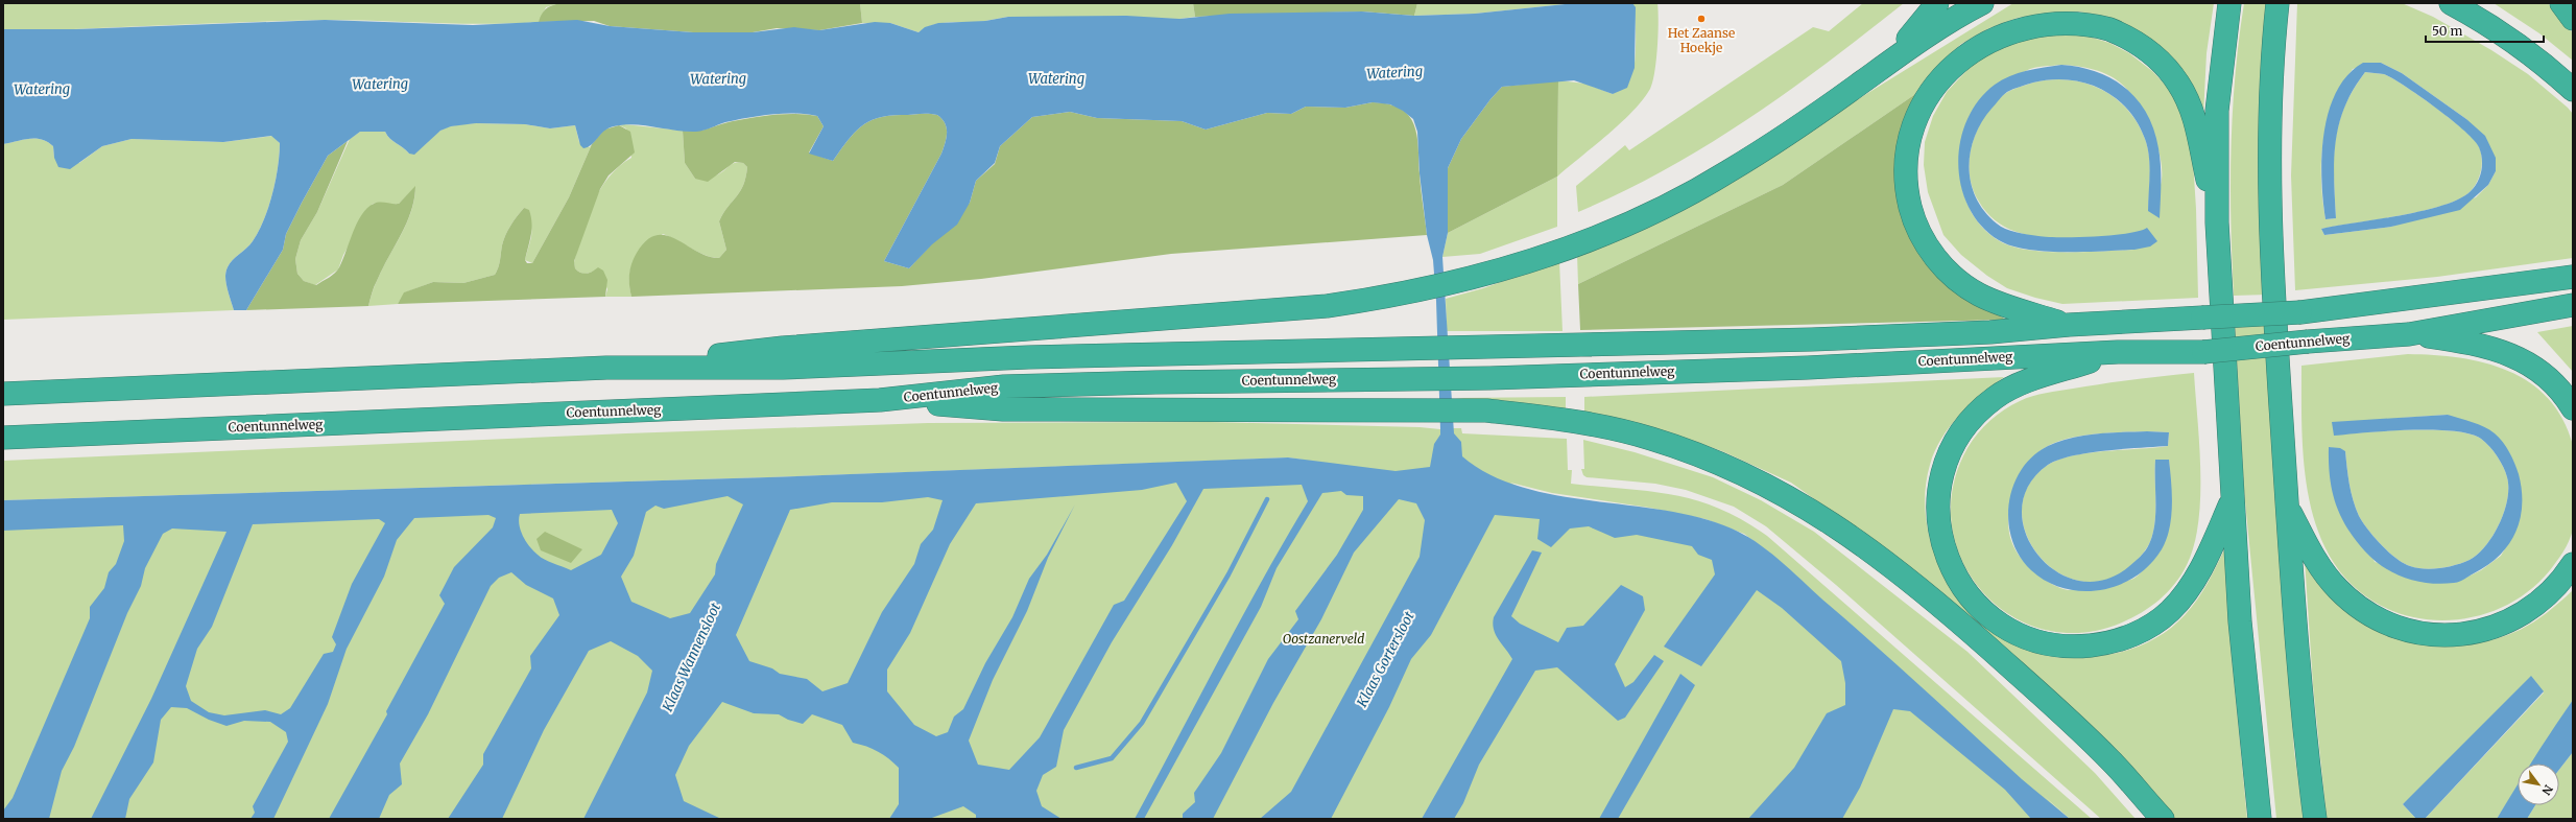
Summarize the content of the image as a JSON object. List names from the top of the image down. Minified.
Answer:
{"streets":{"highway":["Coentunnelweg"]},"water":["Watering","Klaas Wannensloot","Klaas Gortersloot"],"parks":["Oostzanerveld"],"places":["Het Zaanse Hoekje"],"scale_bar":"50 m","north":"bottom right"}
